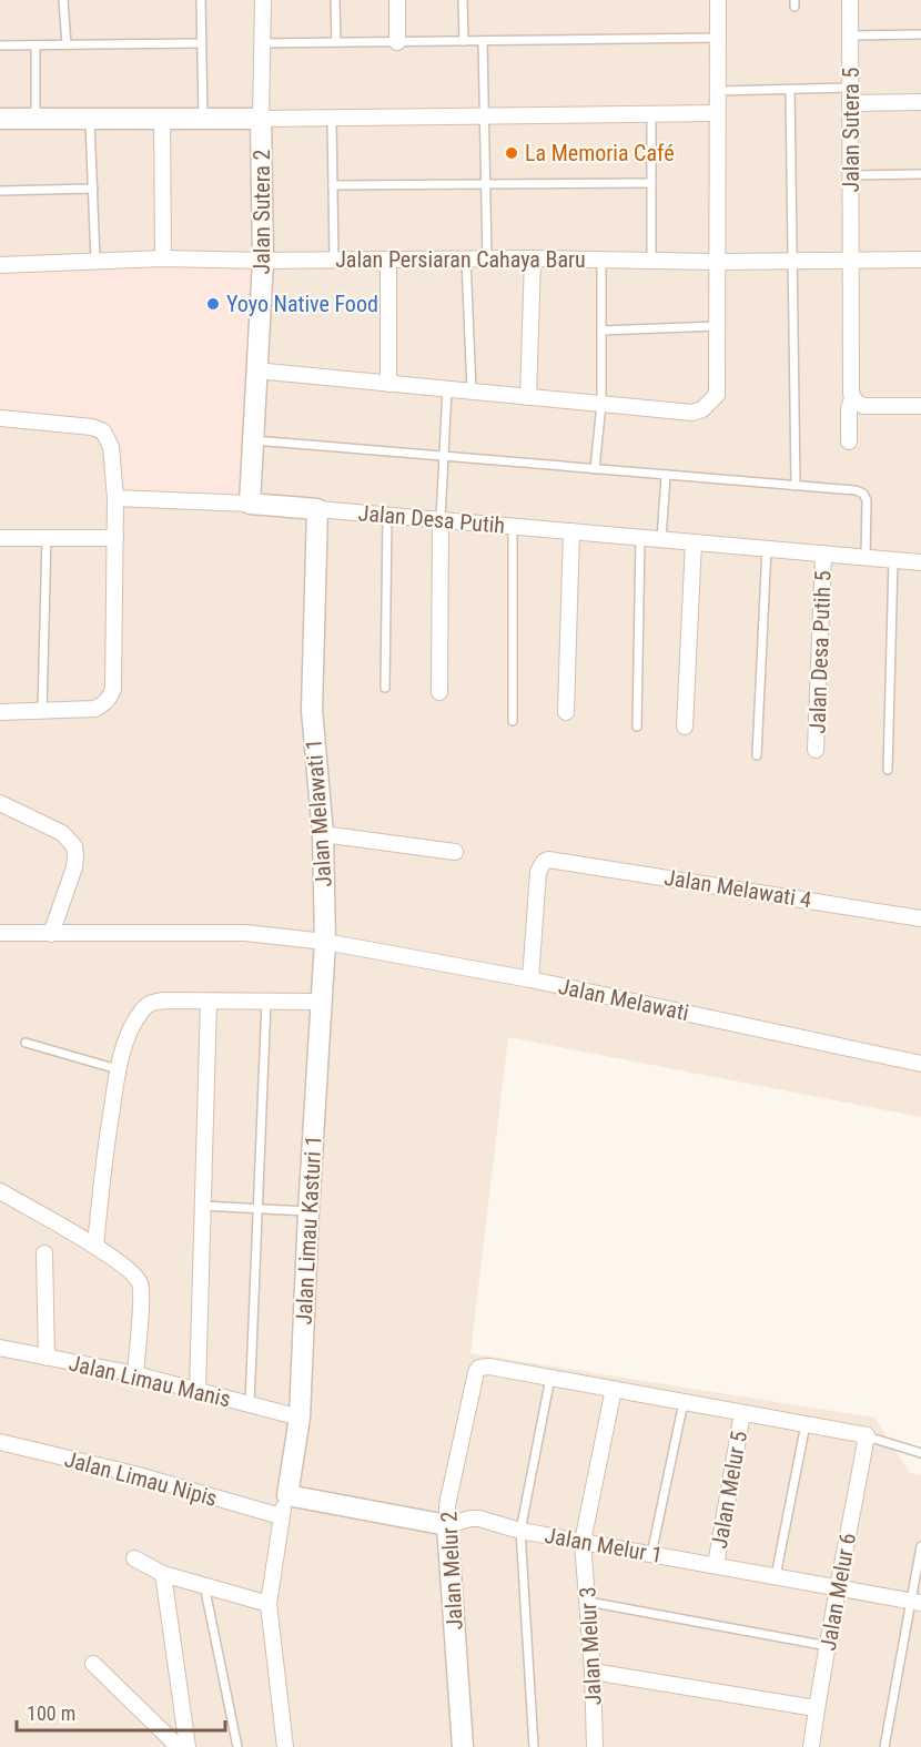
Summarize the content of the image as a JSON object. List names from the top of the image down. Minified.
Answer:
{"streets":{"street":["Jalan Sutera 5","Jalan Sutera 2","Jalan Persiaran Cahaya Baru","Jalan Desa Putih","Jalan Desa Putih 5","Jalan Melawati 1","Jalan Melawati 4","Jalan Melawati","Jalan Limau Kasturi 1","Jalan Limau Manis","Jalan Limau Nipis","Jalan Melur 5","Jalan Melur 1","Jalan Melur 2","Jalan Melur 6","Jalan Melur 3"]},"crossings":[["Jalan Sutera 5","Jalan Persiaran Cahaya Baru"],["Jalan Sutera 2","Jalan Persiaran Cahaya Baru"],["Jalan Sutera 2","Jalan Desa Putih"],["Jalan Desa Putih","Jalan Desa Putih 5"],["Jalan Desa Putih","Jalan Melawati 1"],["Jalan Melawati 1","Jalan Melawati"],["Jalan Melawati 1","Jalan Limau Kasturi 1"],["Jalan Melawati 4","Jalan Melawati"],["Jalan Melawati","Jalan Limau Kasturi 1"],["Jalan Limau Kasturi 1","Jalan Limau Manis"],["Jalan Limau Kasturi 1","Jalan Limau Nipis"],["Jalan Limau Kasturi 1","Jalan Melur 1"],["Jalan Melur 5","Jalan Melur 1"],["Jalan Melur 1","Jalan Melur 2"],["Jalan Melur 1","Jalan Melur 6"],["Jalan Melur 1","Jalan Melur 3"]],"places":["La Memoria Café","Yoyo Native Food"],"scale_bar":"100 m"}
